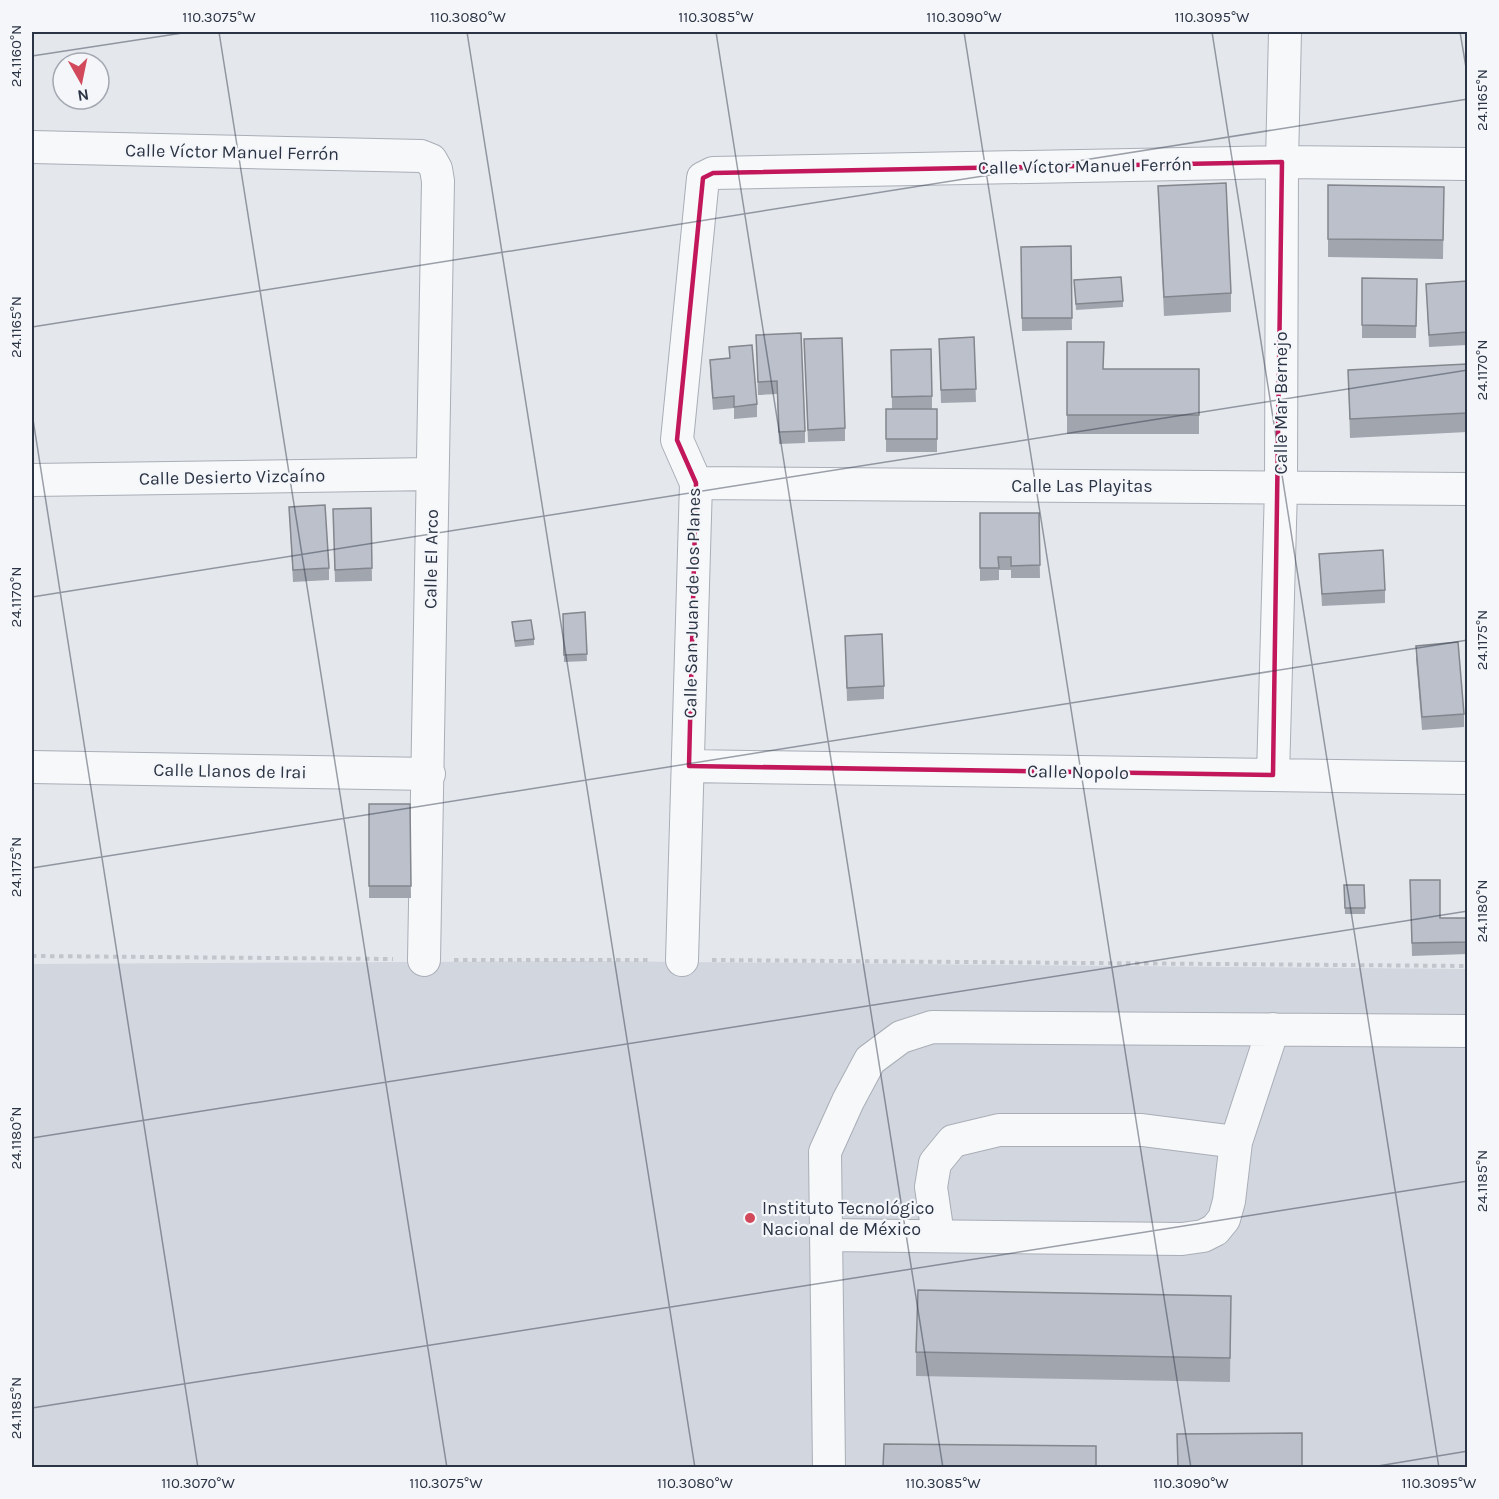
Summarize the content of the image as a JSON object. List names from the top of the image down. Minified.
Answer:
{"streets":{"street":["Calle Víctor Manuel Ferrón","Calle Mar Bernejo","Calle Desierto Vizcaíno","Calle Las Playitas","Calle El Arco","Calle San Juan de los Planes","Calle Llanos de Irai","Calle Nopolo"]},"crossings":[["Calle Víctor Manuel Ferrón","Calle Mar Bernejo"],["Calle Víctor Manuel Ferrón","Calle El Arco"],["Calle Víctor Manuel Ferrón","Calle San Juan de los Planes"],["Calle Mar Bernejo","Calle Las Playitas"],["Calle Mar Bernejo","Calle Nopolo"],["Calle Desierto Vizcaíno","Calle El Arco"],["Calle Las Playitas","Calle San Juan de los Planes"],["Calle El Arco","Calle Llanos de Irai"],["Calle San Juan de los Planes","Calle Nopolo"]],"places":["Instituto Tecnológico Nacional de México"],"north":"bottom","coordinates":["110.3075°W","110.3080°W","110.3085°W","110.3090°W","110.3095°W","24.1160°N","24.1165°N","24.1170°N","24.1175°N","24.1180°N","24.1185°N","110.3070°W"]}
